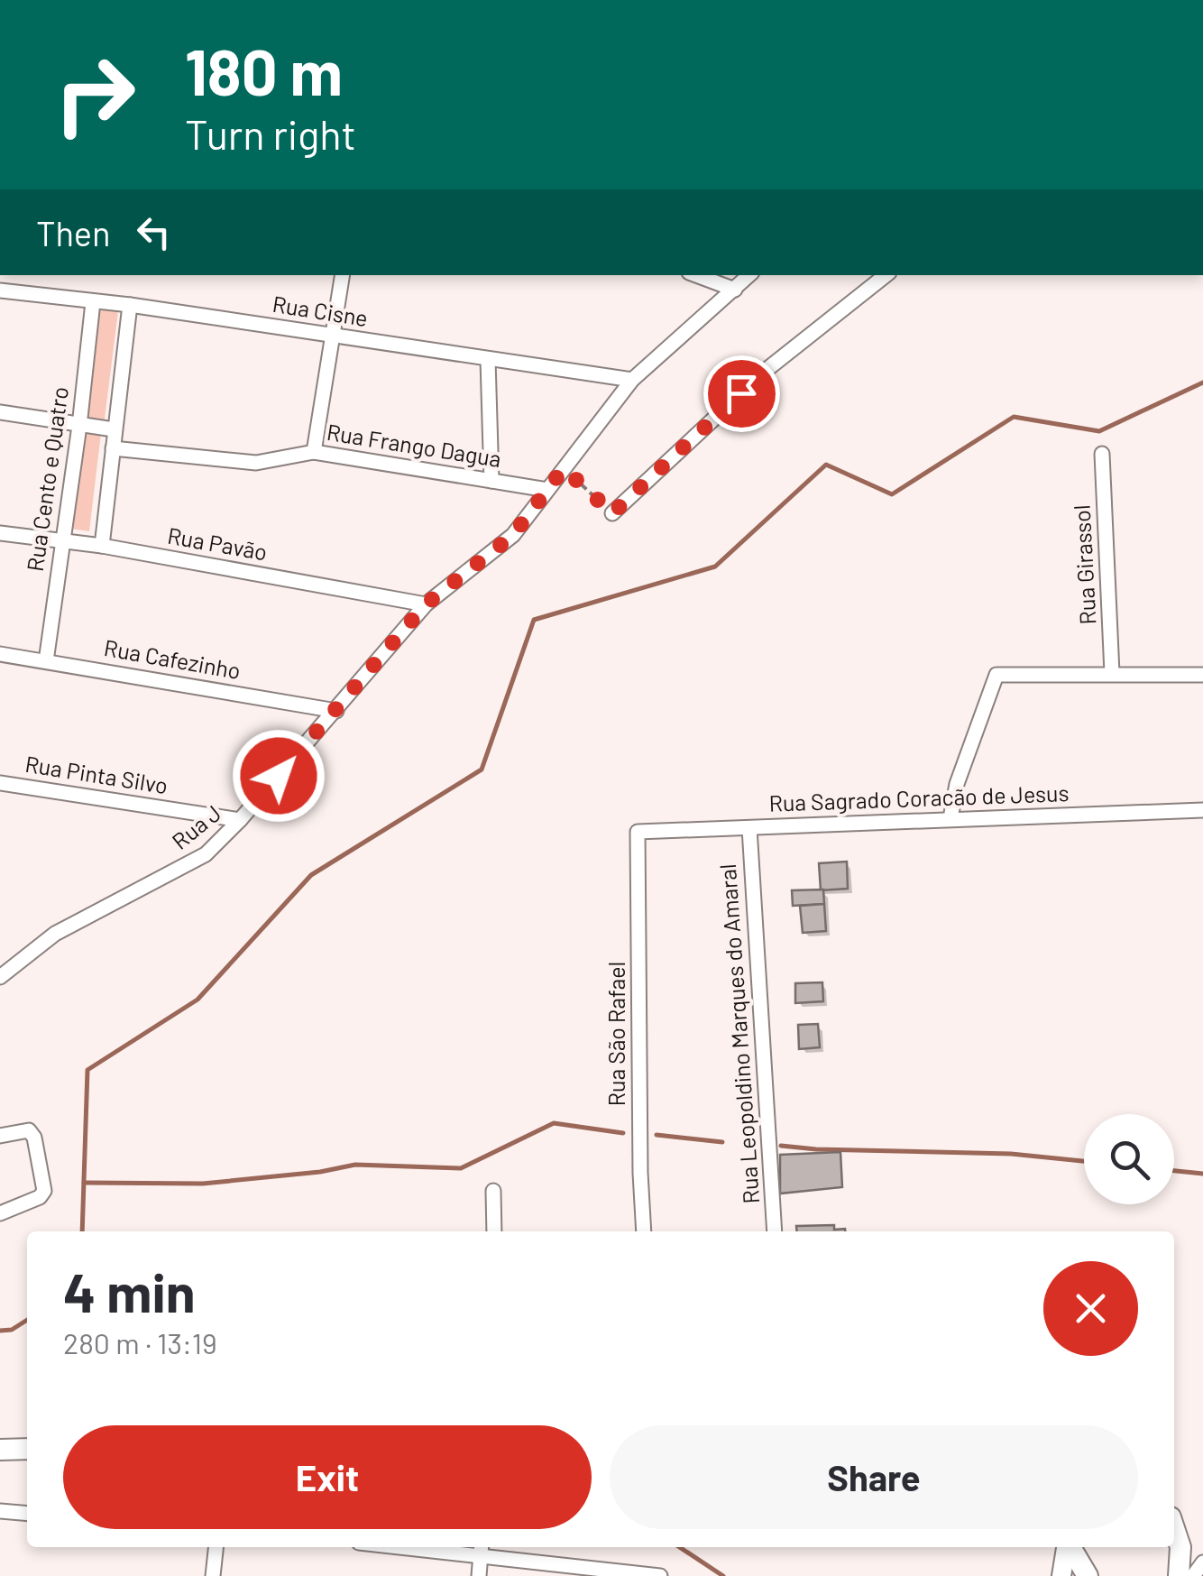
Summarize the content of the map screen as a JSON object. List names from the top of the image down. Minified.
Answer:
{"streets":{"street":["Rua Cisne","Rua Frango Dagua","Rua Cento e Quatro","Rua Pavão","Rua Girassol","Rua Cafezinho","Rua Pinta Silvo","Rua Sagrado Coracão de Jesus","Rua J","Rua São Rafael","Rua Leopoldino Marques do Amaral"]},"crossings":[["Rua Cisne","Rua Cento e Quatro"],["Rua Cisne","Rua J"],["Rua Frango Dagua","Rua J"],["Rua Cento e Quatro","Rua Pavão"],["Rua Cento e Quatro","Rua Cafezinho"],["Rua Pavão","Rua J"],["Rua Cafezinho","Rua J"],["Rua Pinta Silvo","Rua J"],["Rua Sagrado Coracão de Jesus","Rua São Rafael"],["Rua Sagrado Coracão de Jesus","Rua Leopoldino Marques do Amaral"]],"page":{"turn":["180 m","Turn right"],"then":"Then","heading":["4 min","280 m · 13:19"],"buttons":["Exit","Share"]}}
